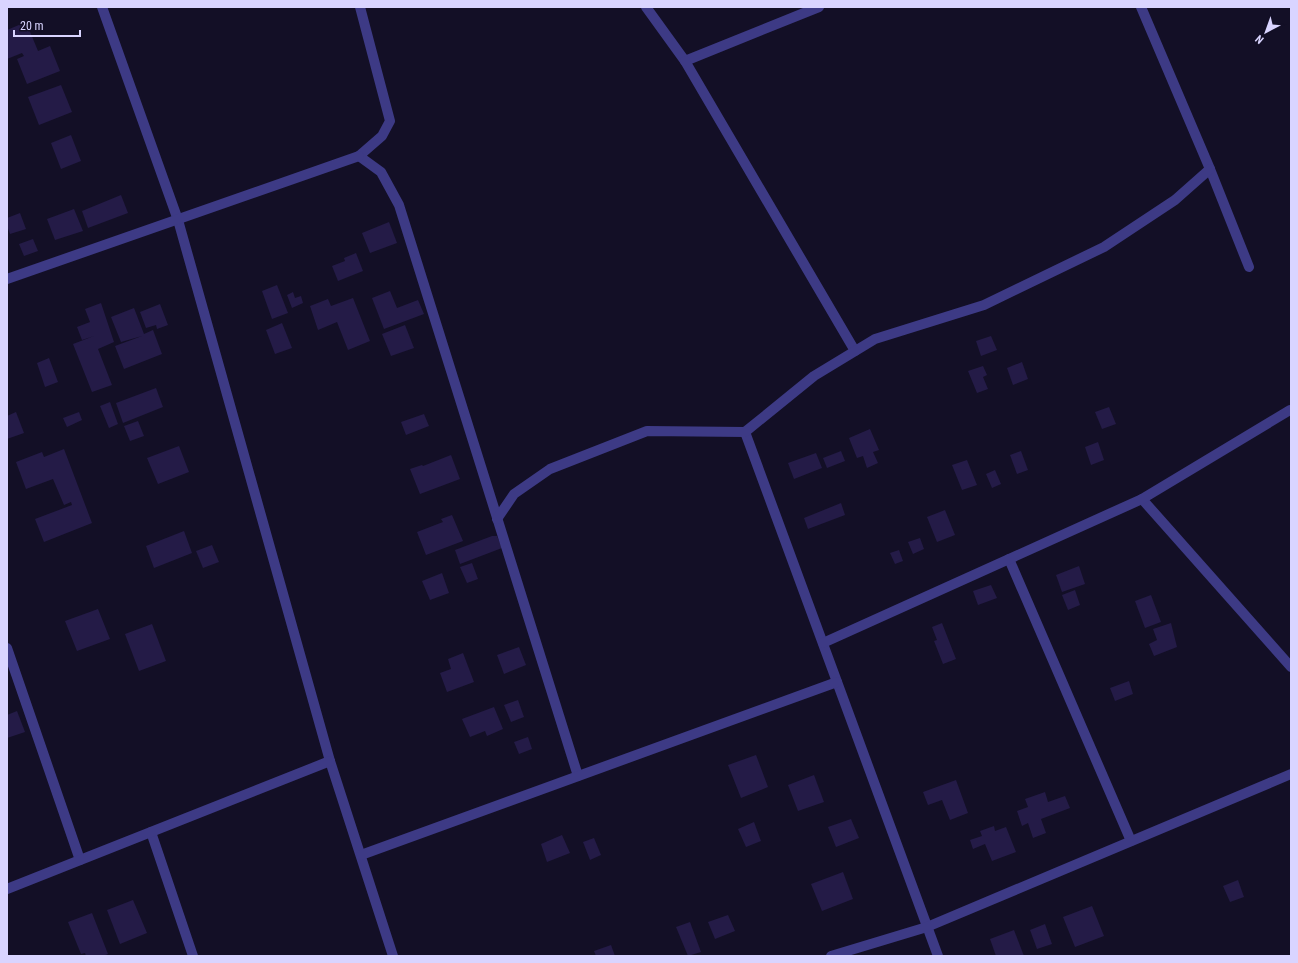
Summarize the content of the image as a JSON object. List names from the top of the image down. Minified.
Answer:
{"scale_bar":"20 m","north":"bottom left"}
